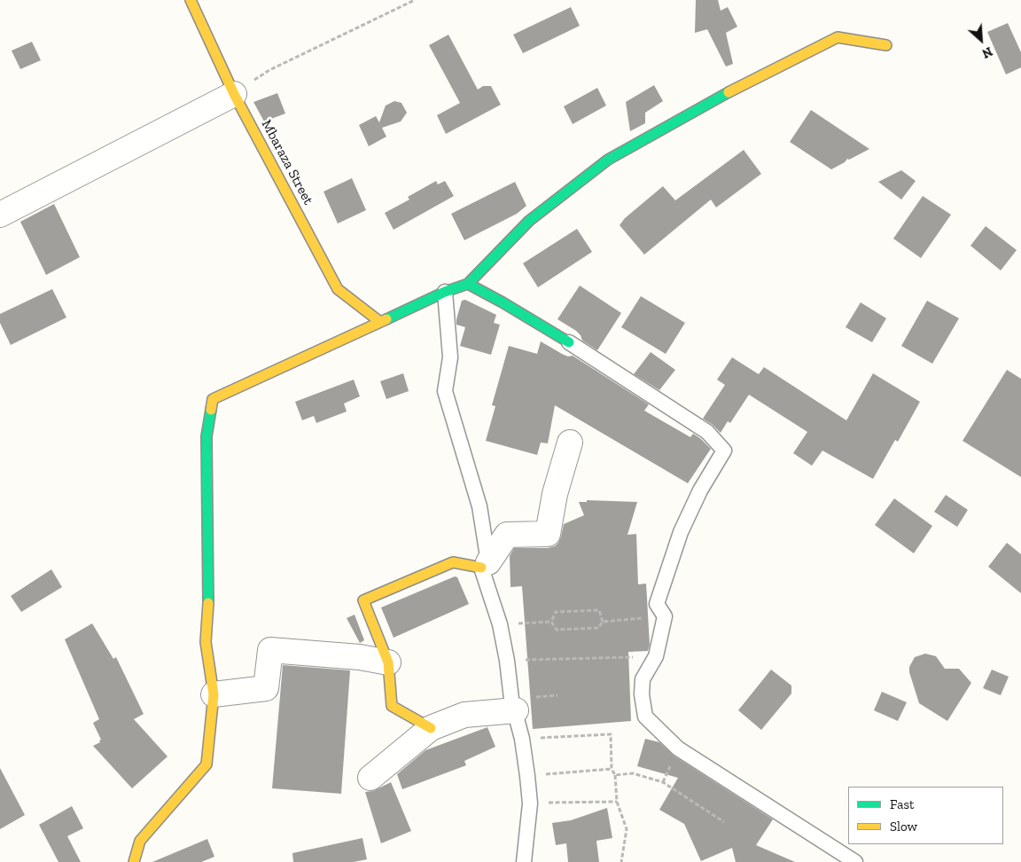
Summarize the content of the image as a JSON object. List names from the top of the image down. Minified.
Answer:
{"streets":{"street":["Mbaraza Street"]},"legend":["Fast","Slow"],"north":"bottom right"}
